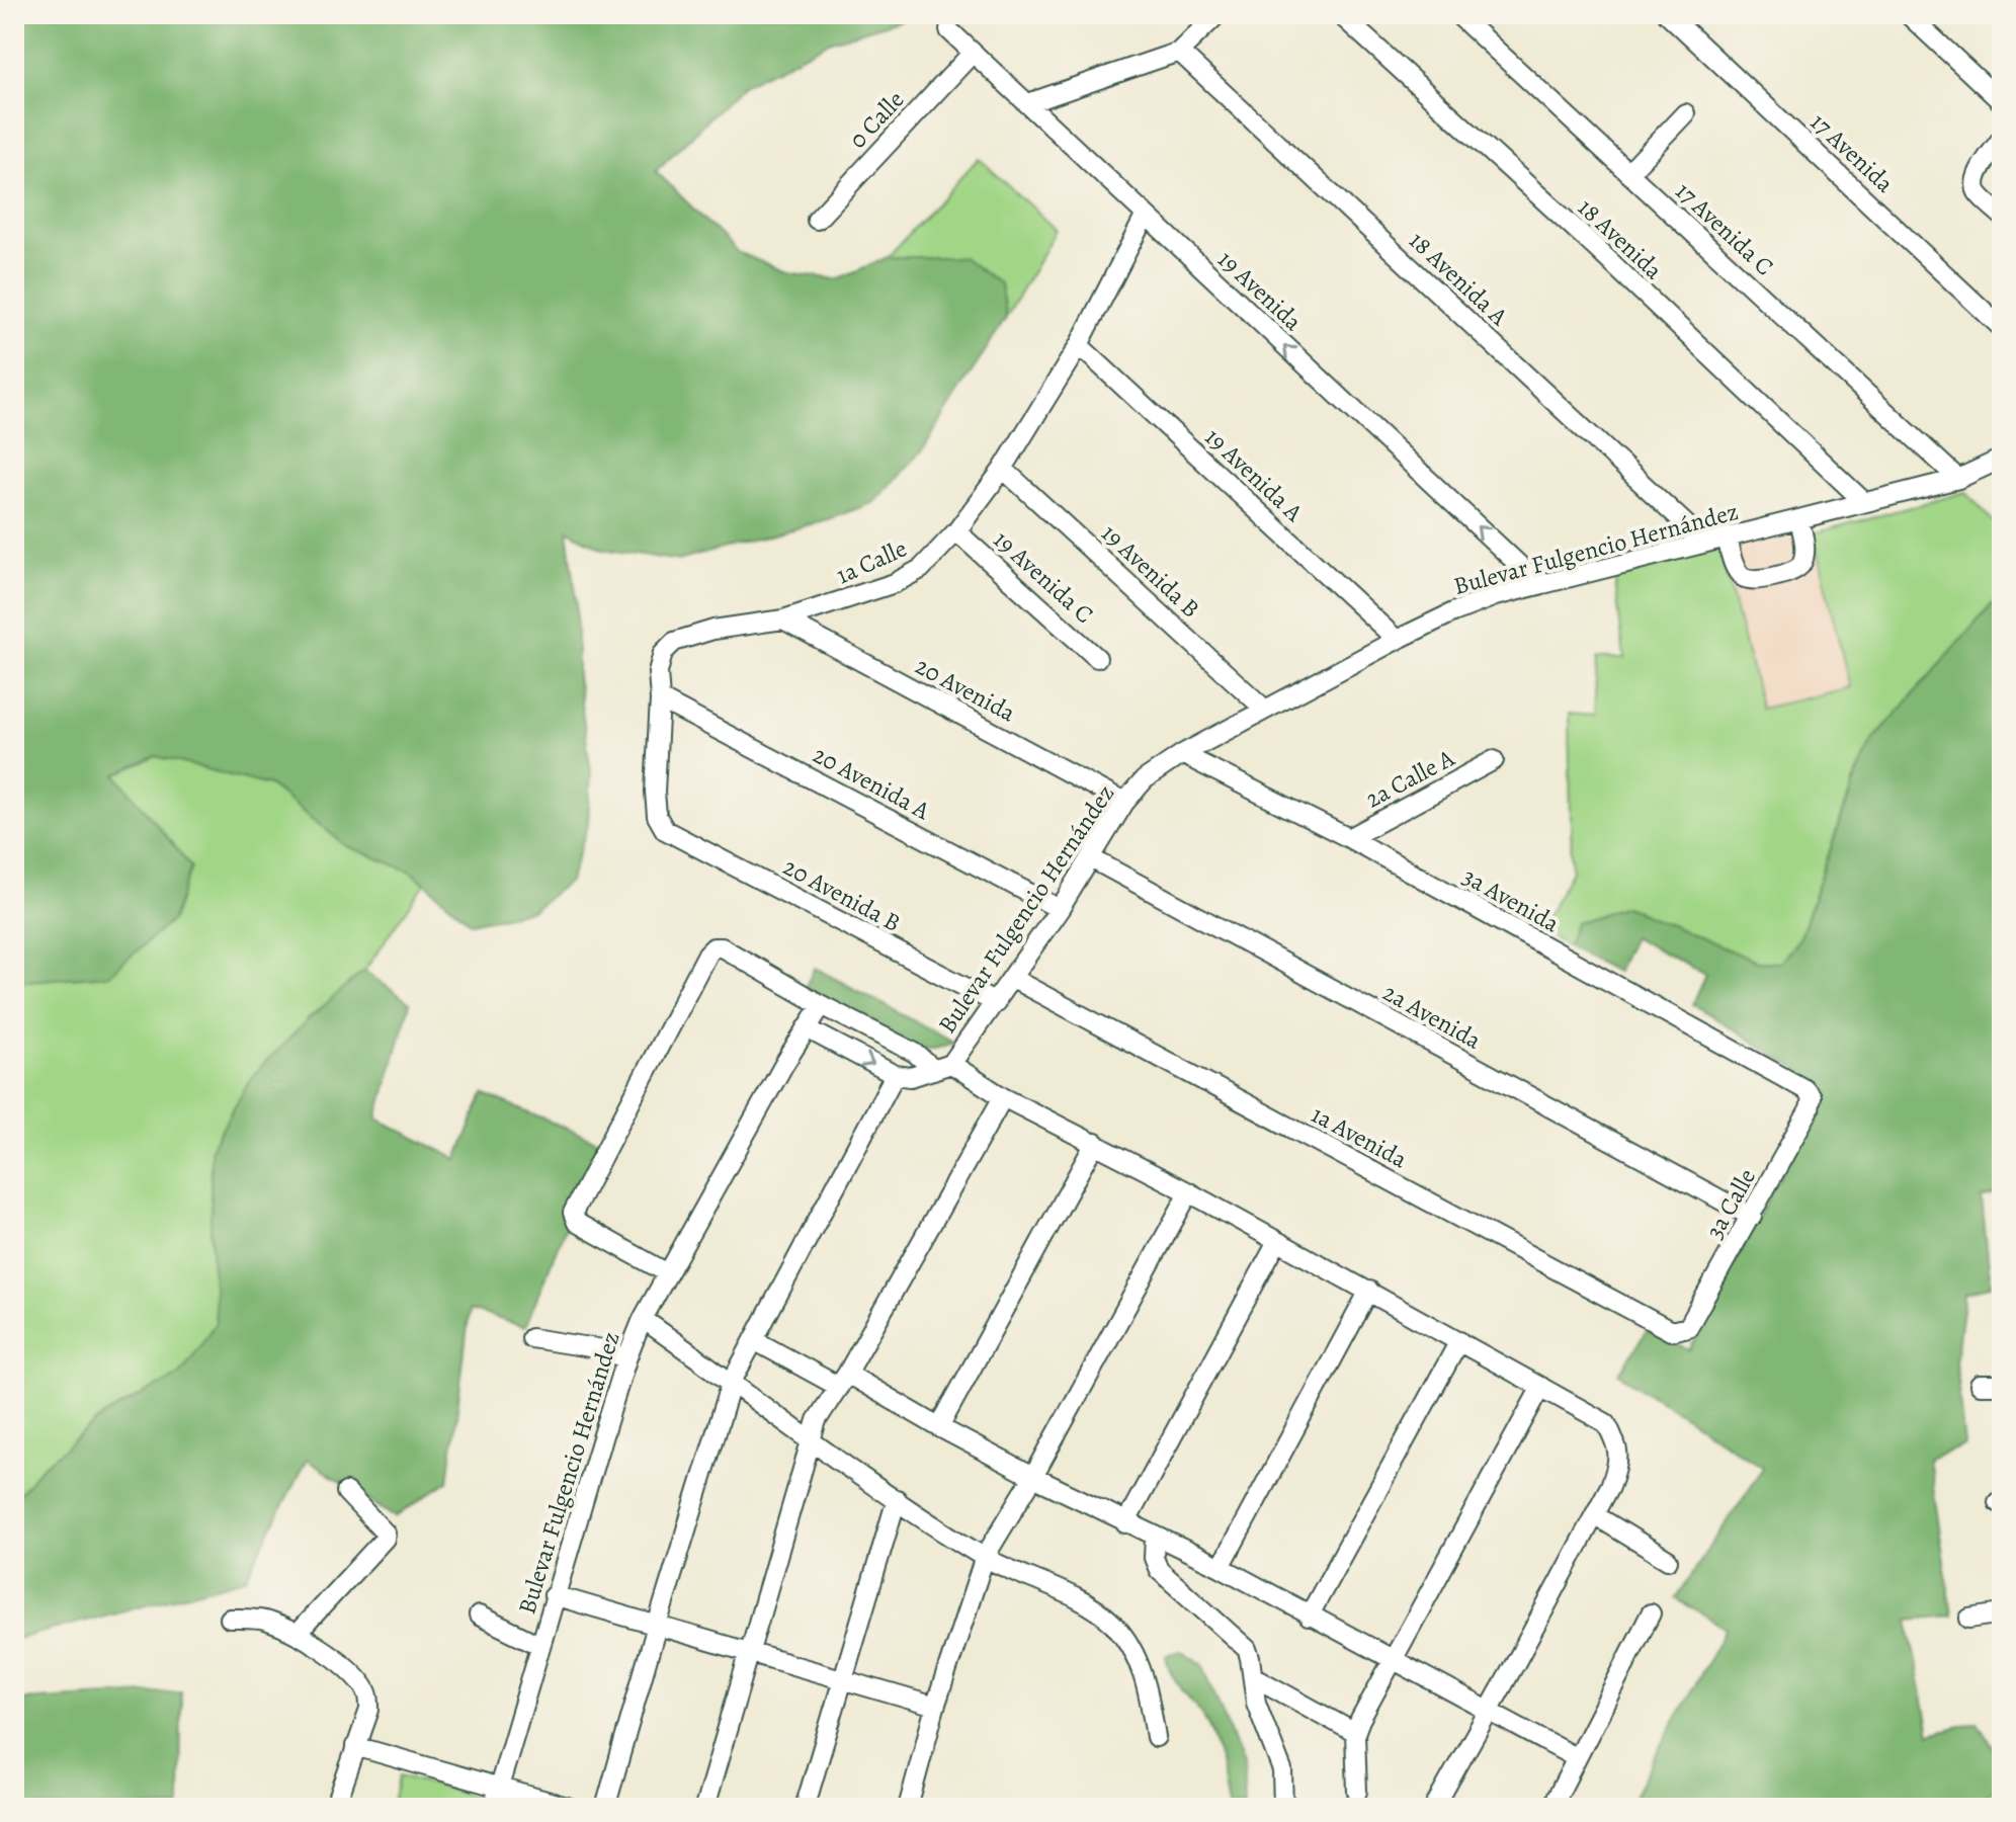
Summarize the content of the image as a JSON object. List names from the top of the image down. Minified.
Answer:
{"streets":{"street":["0 Calle","17 Avenida","17 Avenida C","18 Avenida","18 Avenida A","19 Avenida","19 Avenida A","Bulevar Fulgencio Hernández","1a Calle","19 Avenida B","19 Avenida C","20 Avenida","2a Calle A","20 Avenida A","20 Avenida B","3a Avenida","2a Avenida","1a Avenida","3a Calle"]},"crossings":[["0 Calle","19 Avenida"],["17 Avenida C","Bulevar Fulgencio Hernández"],["18 Avenida","Bulevar Fulgencio Hernández"],["18 Avenida A","Bulevar Fulgencio Hernández"],["19 Avenida","Bulevar Fulgencio Hernández"],["19 Avenida","1a Calle"],["19 Avenida A","Bulevar Fulgencio Hernández"],["19 Avenida A","1a Calle"],["Bulevar Fulgencio Hernández","19 Avenida B"],["Bulevar Fulgencio Hernández","20 Avenida"],["Bulevar Fulgencio Hernández","20 Avenida A"],["Bulevar Fulgencio Hernández","20 Avenida B"],["Bulevar Fulgencio Hernández","3a Avenida"],["Bulevar Fulgencio Hernández","2a Avenida"],["Bulevar Fulgencio Hernández","1a Avenida"],["1a Calle","19 Avenida B"],["1a Calle","19 Avenida C"],["1a Calle","20 Avenida"],["1a Calle","20 Avenida A"],["1a Calle","20 Avenida B"],["2a Calle A","3a Avenida"],["3a Avenida","3a Calle"],["2a Avenida","3a Calle"],["1a Avenida","3a Calle"]],"one_way":["19 Avenida"]}
